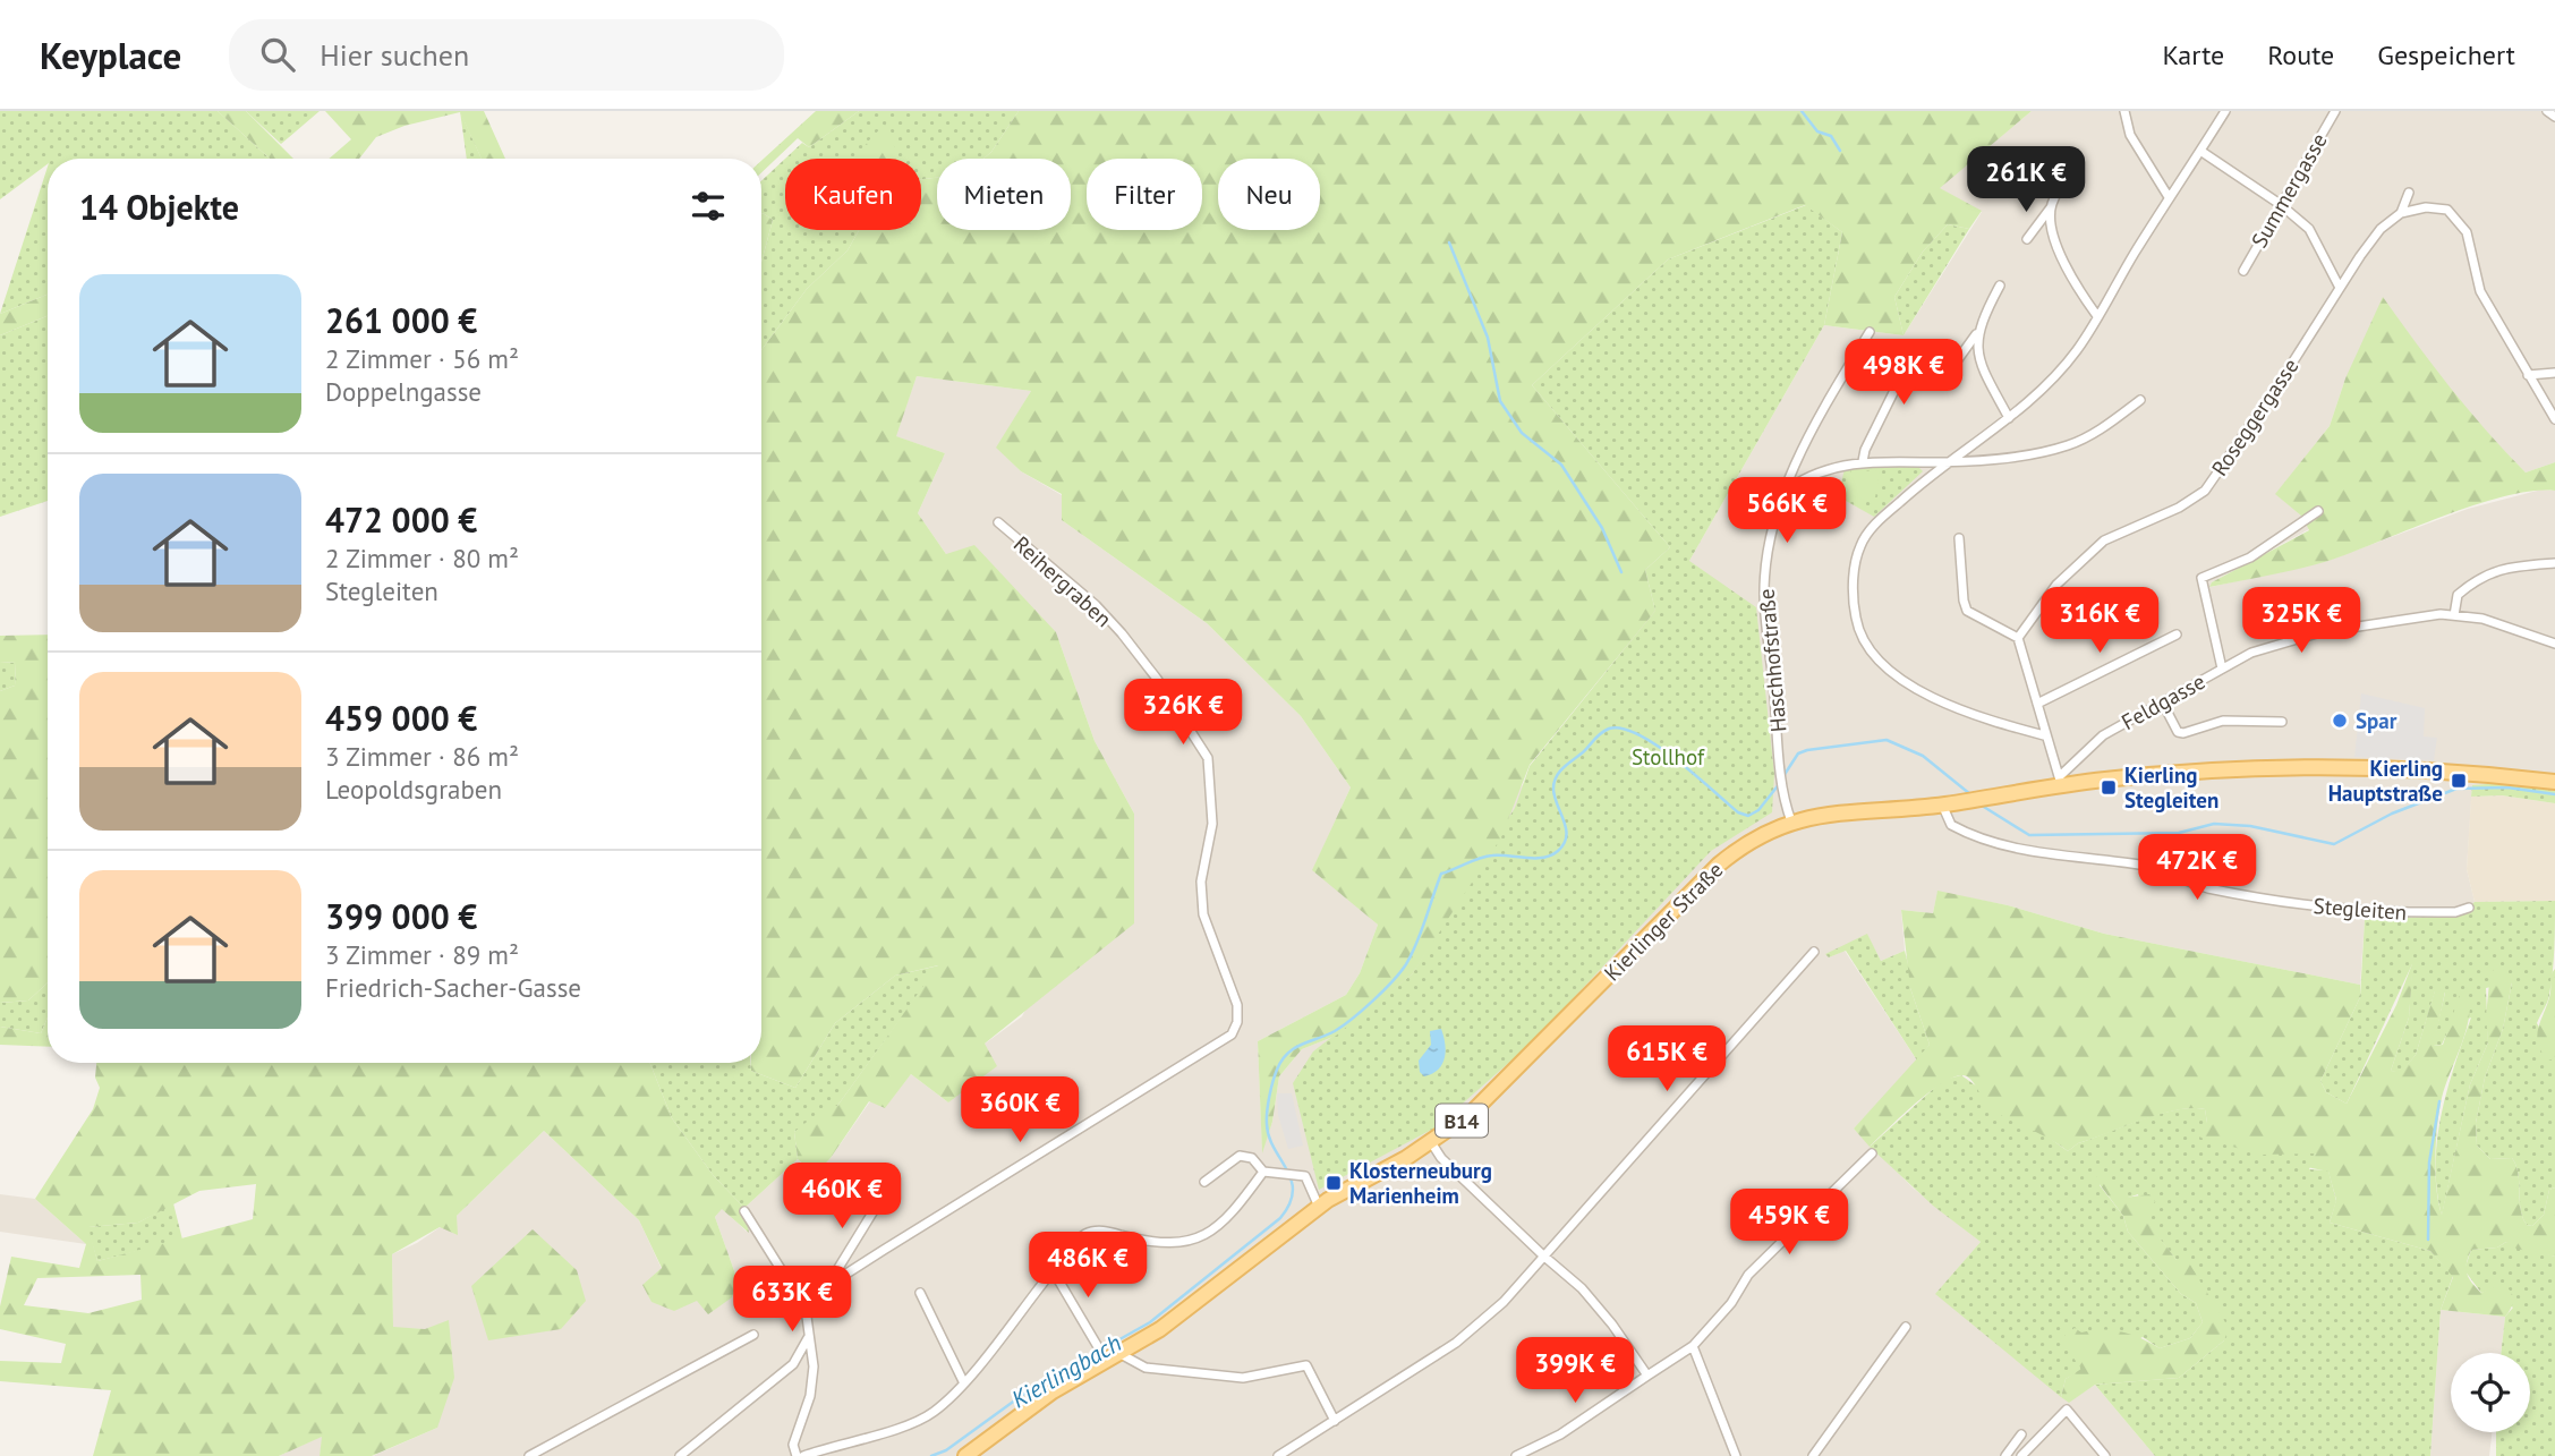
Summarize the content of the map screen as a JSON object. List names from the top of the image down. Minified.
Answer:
{"streets":{"main road":["Kierlinger Straße","B14"],"street":["Summergasse","Roseggergasse","Reihergraben","Haschhofstraße","Feldgasse","Stegleiten"]},"crossings":[["Haschhofstraße","Kierlinger Straße"],["Feldgasse","Kierlinger Straße"],["Feldgasse","B14"],["Stegleiten","Kierlinger Straße"],["Kierlinger Straße","B14"]],"water":["Kierlingbach"],"parks":["Stollhof"],"places":{"other":["Spar"],"transit":["Kierling Hauptstraße","Kierling Stegleiten","Klosterneuburg Marienheim"]},"page":{"header":"Keyplace","search":"Hier suchen","nav":["Karte","Route","Gespeichert"],"price":["261K €","498K €","566K €","316K €","325K €","326K €","472K €","615K €","360K €","460K €","459K €","486K €","633K €","399K €"],"chip":["Kaufen","Mieten","Filter","Neu"],"heading":"14 Objekte","list":[{"name":"261 000 €","note":"2 Zimmer · 56 m² · Doppelngasse"},{"name":"472 000 €","note":"2 Zimmer · 80 m² · Stegleiten"},{"name":"459 000 €","note":"3 Zimmer · 86 m² · Leopoldsgraben"},{"name":"399 000 €","note":"3 Zimmer · 89 m² · Friedrich-Sacher-Gasse"}]}}
